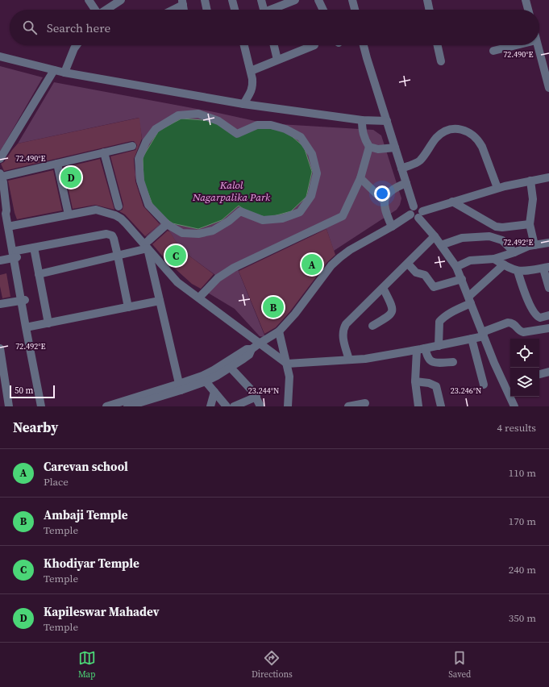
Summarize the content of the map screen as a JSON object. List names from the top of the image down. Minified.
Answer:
{"parks":["Kalol Nagarpalika Park"],"scale_bar":"50 m","page":{"search":"Search here","pins":["D","C","A","B"],"scale":"50 m","heading":["Nearby","4 results"],"list":[{"mark":"A","name":"Carevan school","note":"Place","value":"110 m"},{"mark":"B","name":"Ambaji Temple","note":"Temple","value":"170 m"},{"mark":"C","name":"Khodiyar Temple","note":"Temple","value":"240 m"},{"mark":"D","name":"Kapileswar Mahadev","note":"Temple","value":"350 m"}],"nav":["Map","Directions","Saved"]},"coordinates":["72.490°E","72.492°E","23.244°N","23.246°N"]}
